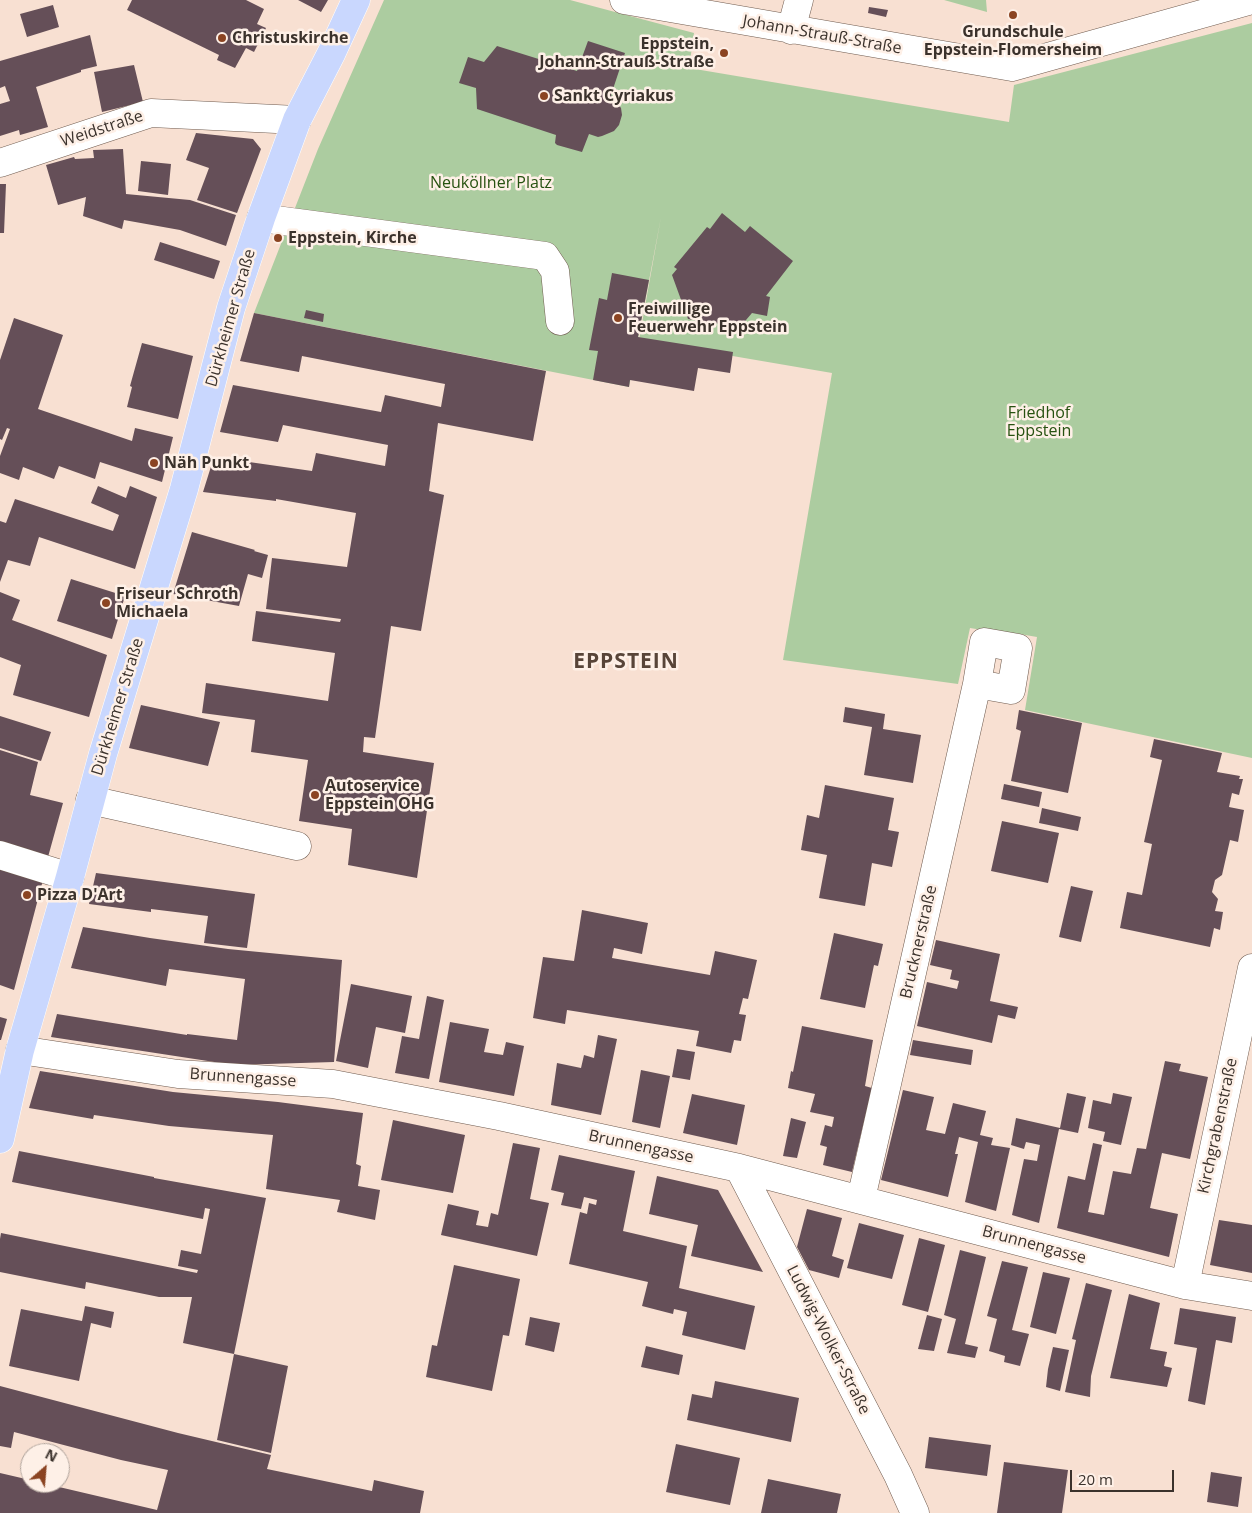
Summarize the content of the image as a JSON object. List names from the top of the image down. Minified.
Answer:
{"streets":{"main road":["Dürkheimer Straße"],"street":["Johann-Strauß-Straße","Weidstraße","Brucknerstraße","Brunnengasse","Kirchgrabenstraße","Ludwig-Wolker-Straße"]},"crossings":[["Weidstraße","Dürkheimer Straße"],["Dürkheimer Straße","Brunnengasse"],["Brucknerstraße","Brunnengasse"],["Brunnengasse","Kirchgrabenstraße"],["Brunnengasse","Ludwig-Wolker-Straße"]],"districts":["EPPSTEIN"],"parks":["Neuköllner Platz","Friedhof Eppstein"],"places":["Grundschule Eppstein-Flomersheim","Christuskirche","Eppstein, Johann-Strauß-Straße","Sankt Cyriakus","Eppstein, Kirche","Freiwillige Feuerwehr Eppstein","Näh Punkt","Friseur Schroth Michaela","Autoservice Eppstein OHG","Pizza D'Art"],"scale_bar":"20 m","north":"top right"}
